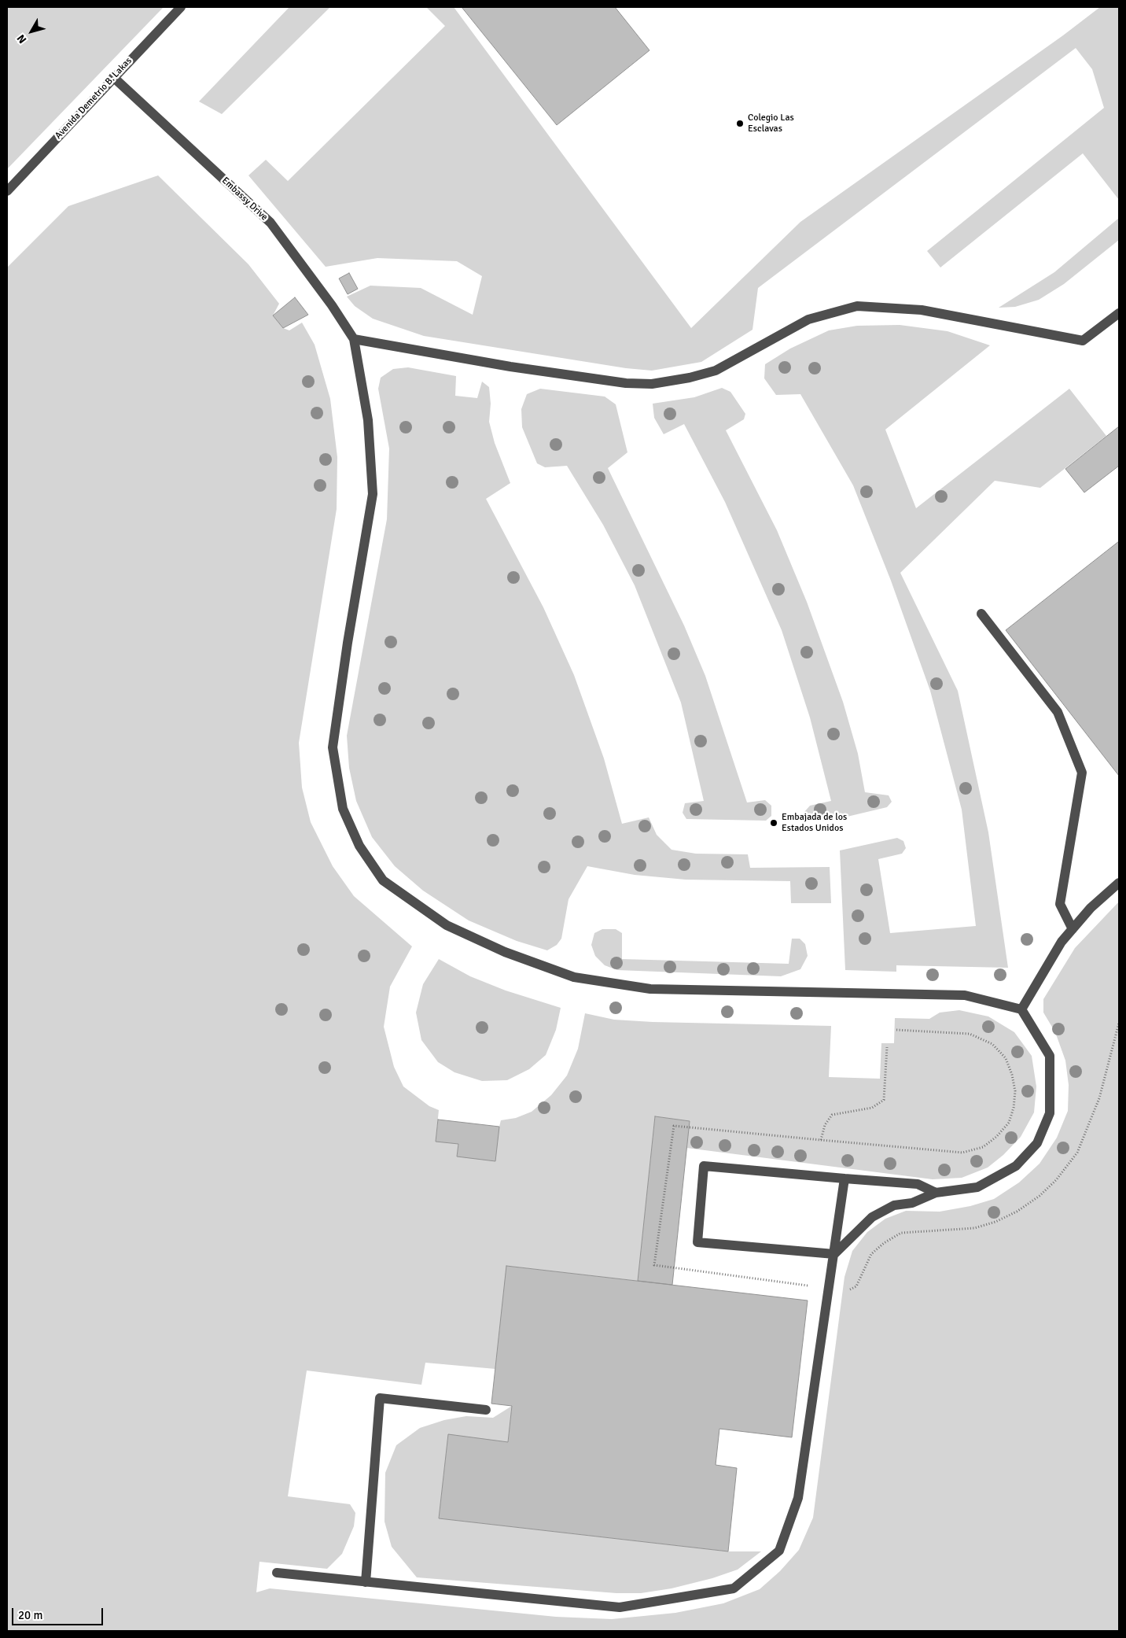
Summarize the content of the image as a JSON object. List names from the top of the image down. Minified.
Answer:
{"streets":{"street":["Avenida Demetrio B. Lakas","Embassy Drive"]},"crossings":[["Avenida Demetrio B. Lakas","Embassy Drive"]],"places":["Colegio Las Esclavas","Embajada de los Estados Unidos"],"scale_bar":"20 m","north":"bottom left"}
